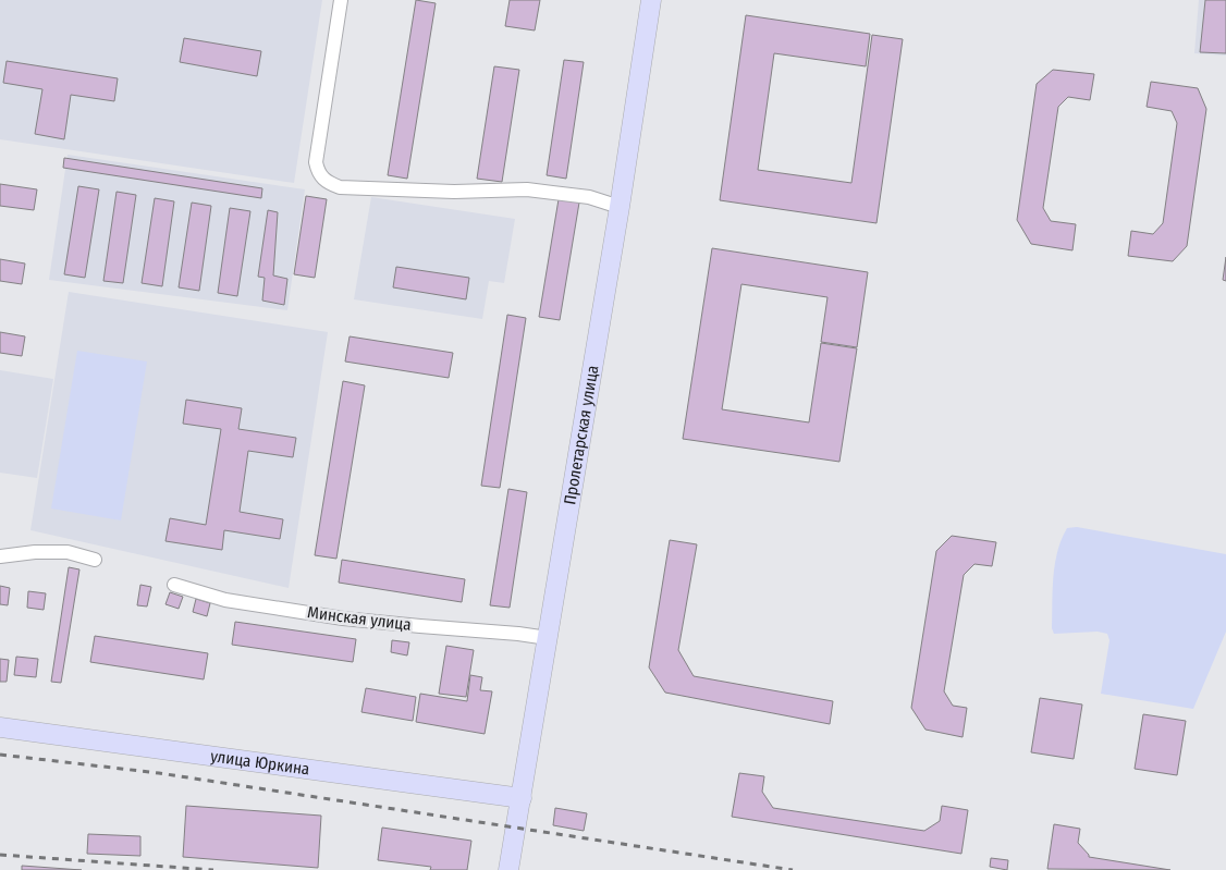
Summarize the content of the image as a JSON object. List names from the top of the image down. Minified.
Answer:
{"streets":{"main road":["Пролетарская улица","улица Юркина"],"street":["Минская улица"]},"crossings":[["Пролетарская улица","Минская улица"],["Пролетарская улица","улица Юркина"]]}
